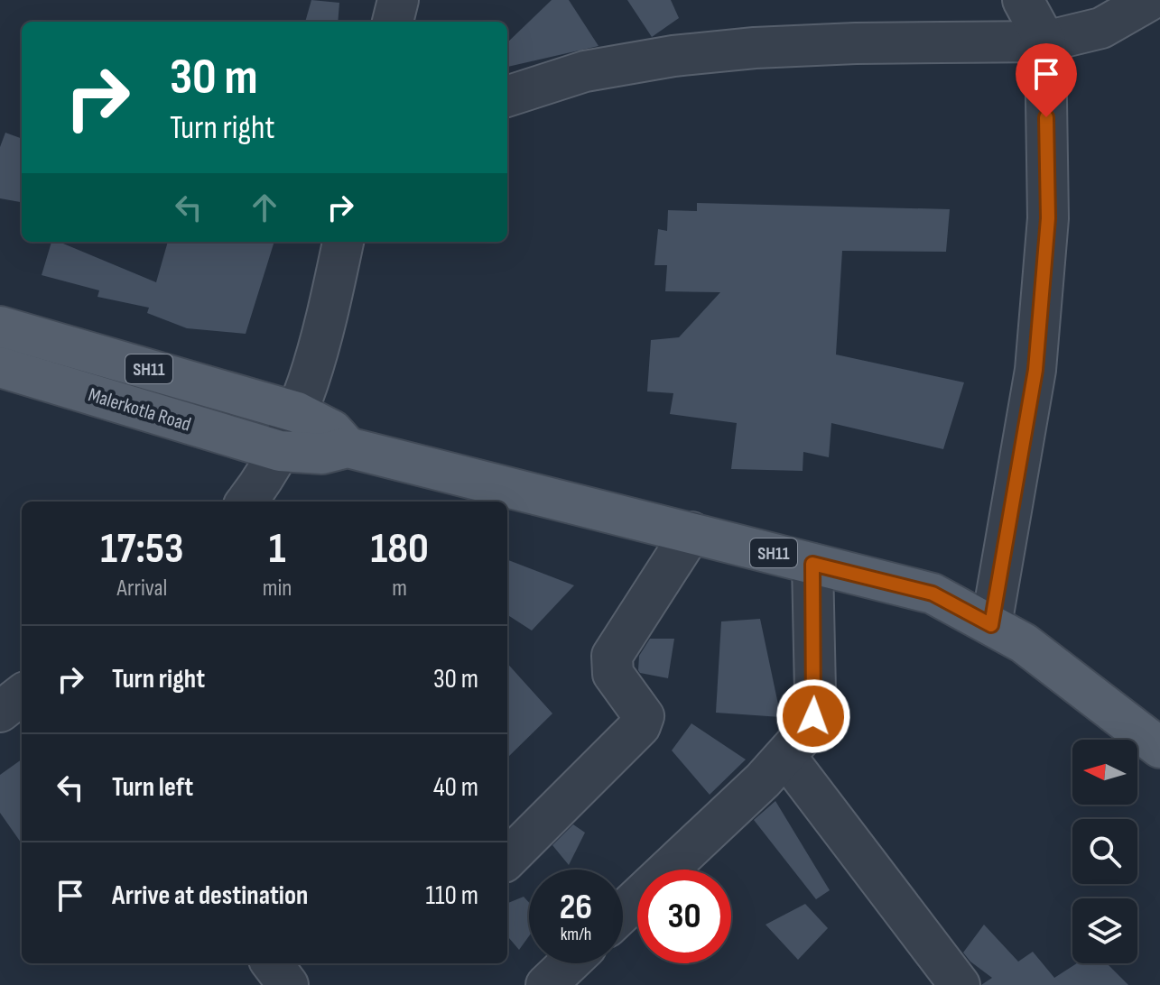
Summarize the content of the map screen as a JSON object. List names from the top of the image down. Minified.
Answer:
{"streets":{"main road":["SH11","Malerkotla Road"]},"crossings":[["SH11","Malerkotla Road"]],"north":"left","page":{"turn":["30 m","Turn right"],"eta":["17:53","Arrival","1","min","180","m"],"list":[{"name":"Turn right","value":"30 m"},{"name":"Turn left","value":"40 m"},{"name":"Arrive at destination","value":"110 m"}],"speed":"26 km/h","limit":"30"}}
